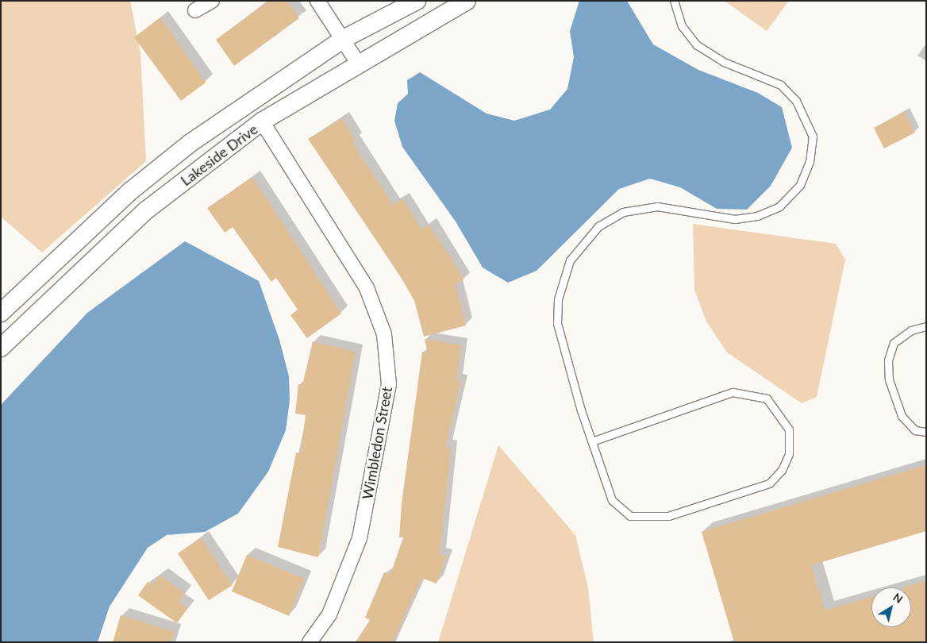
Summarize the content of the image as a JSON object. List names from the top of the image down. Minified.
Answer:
{"streets":{"street":["Lakeside Drive","Wimbledon Street"]},"crossings":[["Lakeside Drive","Wimbledon Street"]],"north":"top right"}
